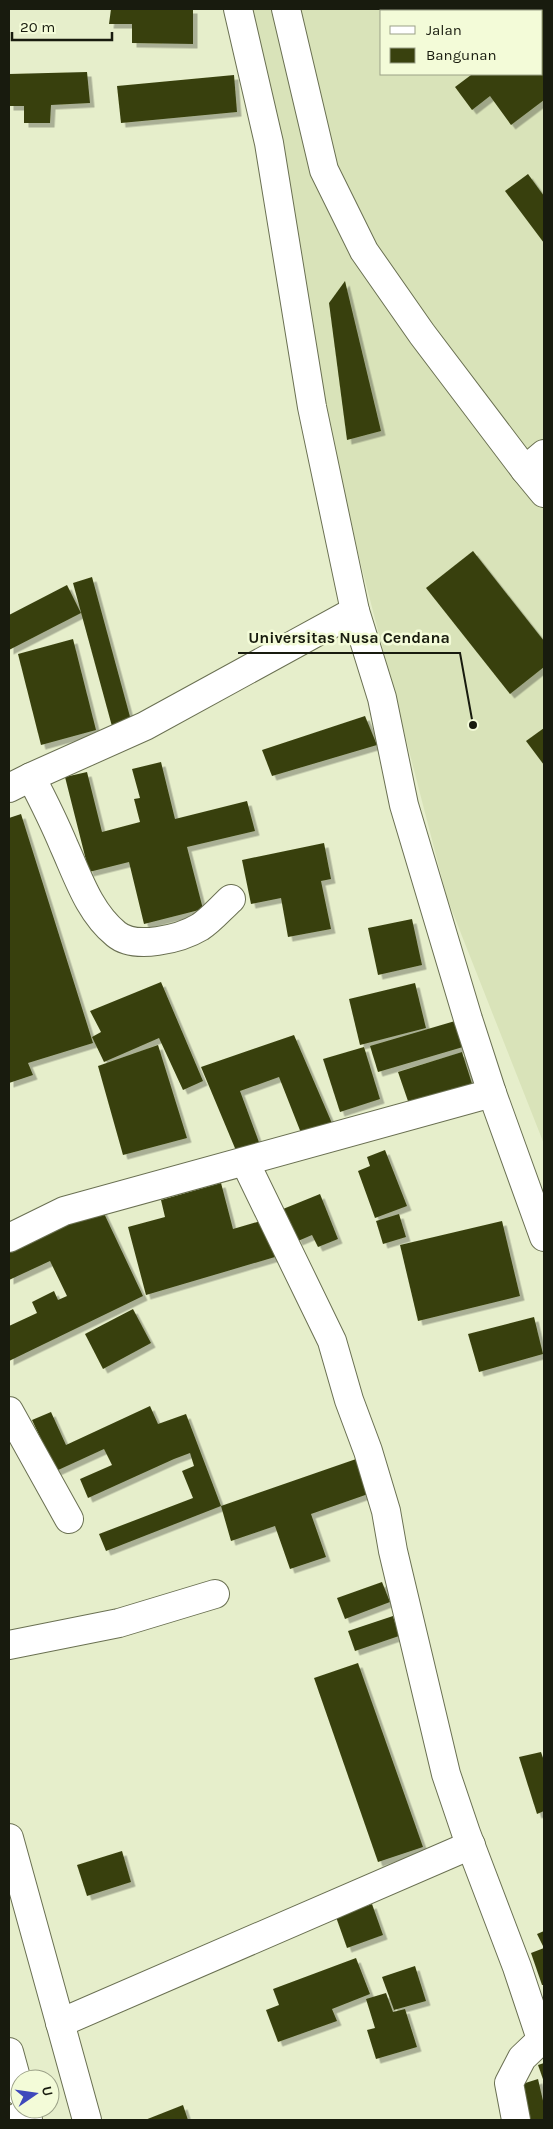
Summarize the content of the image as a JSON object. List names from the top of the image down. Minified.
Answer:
{"places":["Universitas Nusa Cendana"],"legend":["Jalan","Bangunan"],"scale_bar":"20 m","north":"right"}
